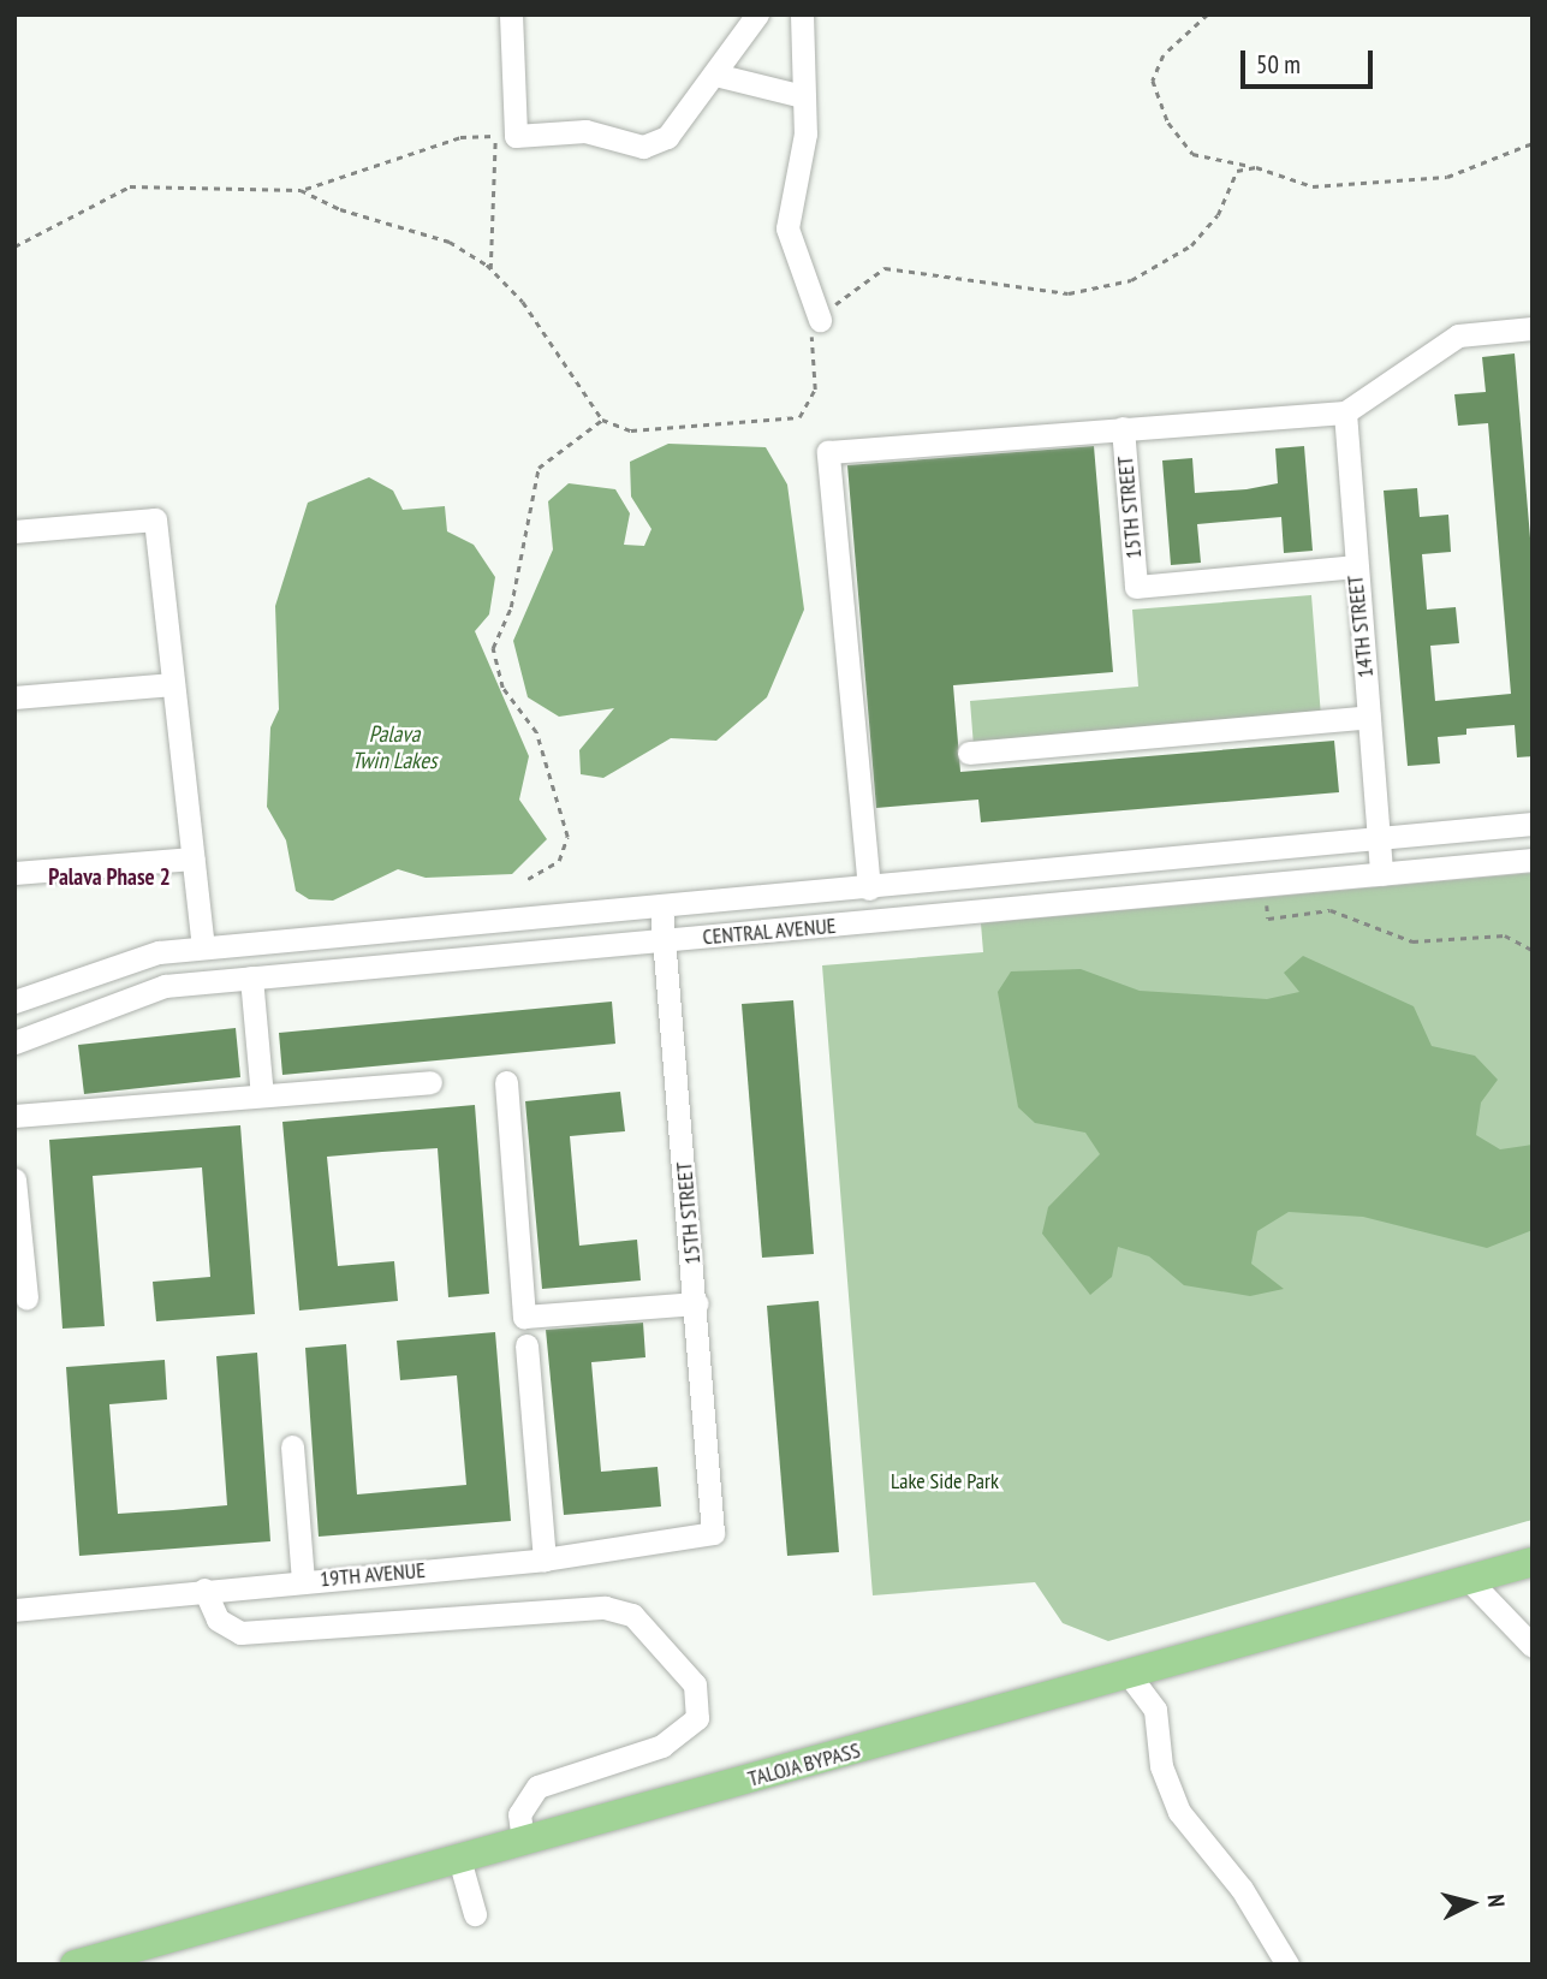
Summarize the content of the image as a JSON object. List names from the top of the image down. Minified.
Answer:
{"streets":{"main road":["TALOJA BYPASS"],"street":["15TH STREET","14TH STREET","CENTRAL AVENUE","19TH AVENUE"]},"crossings":[["15TH STREET","14TH STREET"],["15TH STREET","CENTRAL AVENUE"],["15TH STREET","19TH AVENUE"],["14TH STREET","CENTRAL AVENUE"]],"districts":["Palava Phase 2"],"water":["Palava Twin Lakes"],"parks":["Lake Side Park"],"scale_bar":"50 m","north":"right"}
